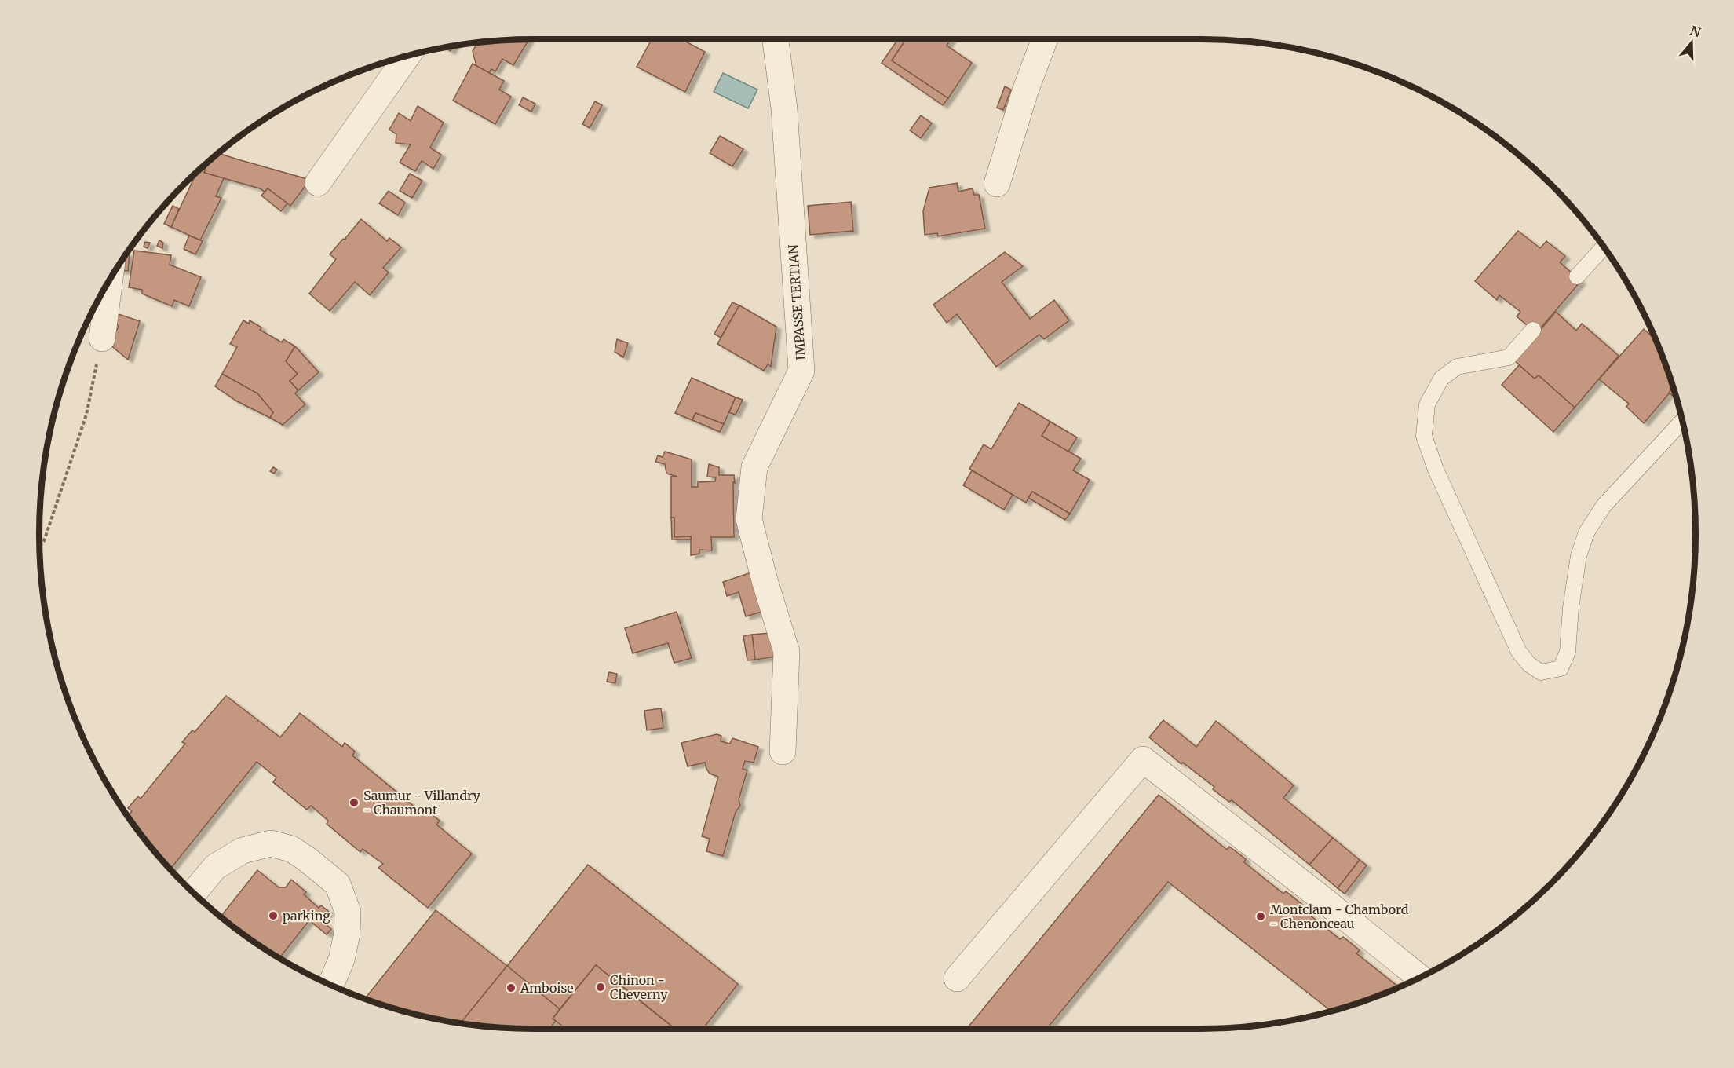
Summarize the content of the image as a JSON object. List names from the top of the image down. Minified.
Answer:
{"streets":{"street":["IMPASSE TERTIAN"]},"places":["Saumur - Villandry - Chaumont","parking","Montclam - Chambord - Chenonceau","Chinon - Cheverny","Amboise"],"north":"top"}
